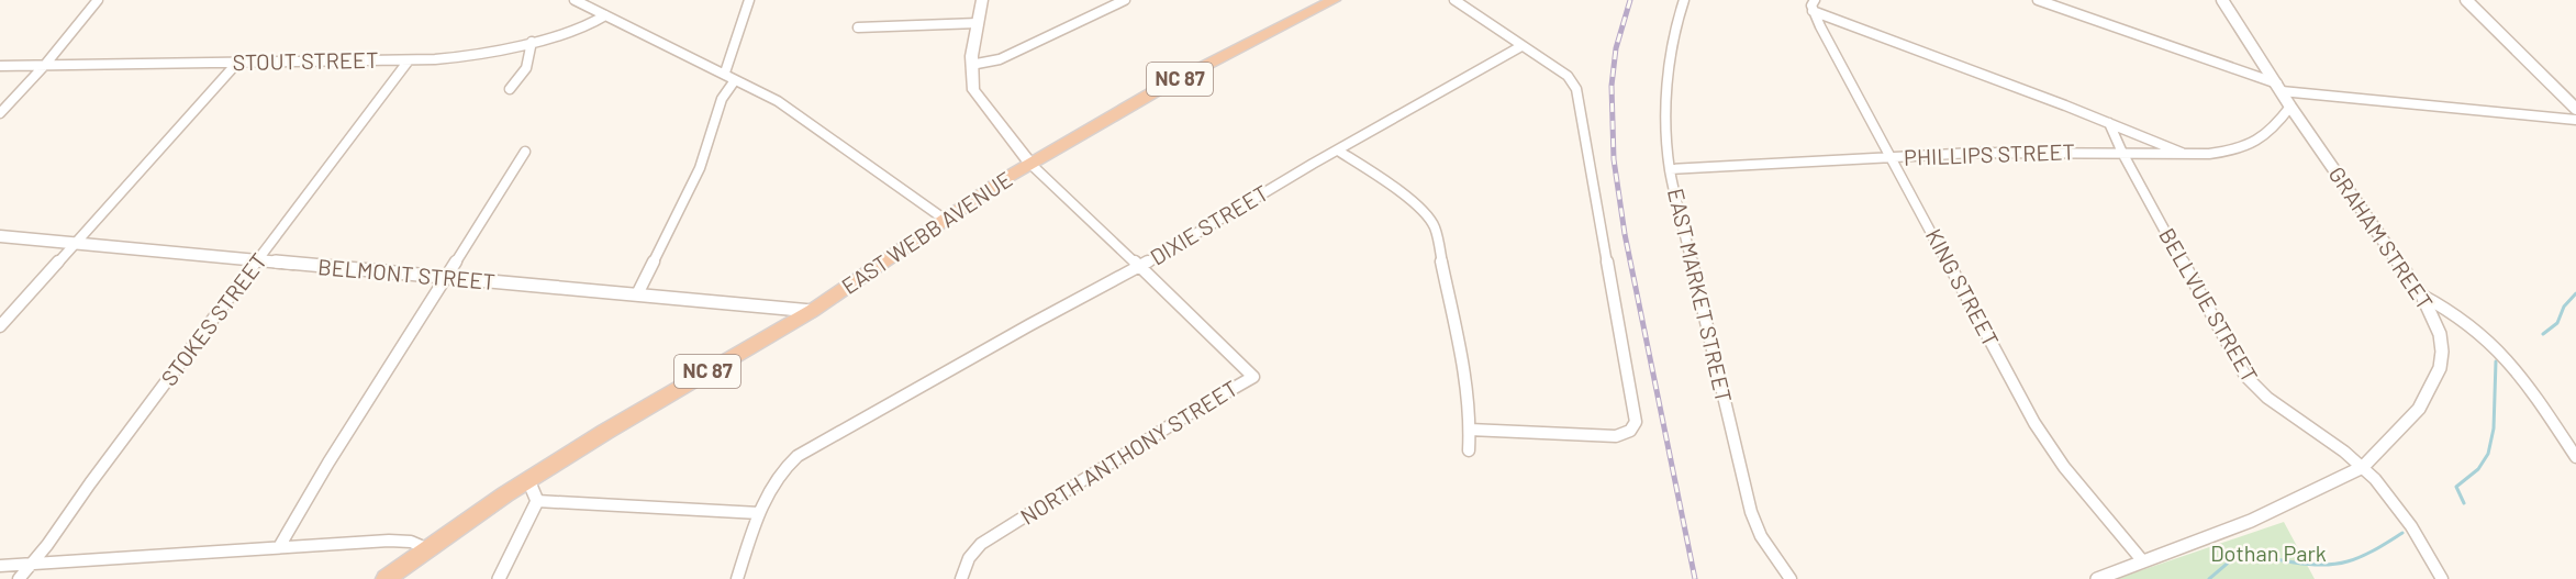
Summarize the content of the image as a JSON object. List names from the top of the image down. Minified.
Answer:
{"streets":{"highway":["NC 87","EAST WEBB AVENUE"],"street":["STOUT STREET","PHILLIPS STREET","DIXIE STREET","GRAHAM STREET","BELMONT STREET","KING STREET","EAST MARKET STREET","BELLVUE STREET","STOKES STREET","NORTH ANTHONY STREET"]},"crossings":[["STOUT STREET","STOKES STREET"],["PHILLIPS STREET","GRAHAM STREET"],["PHILLIPS STREET","KING STREET"],["PHILLIPS STREET","EAST MARKET STREET"],["PHILLIPS STREET","BELLVUE STREET"],["DIXIE STREET","NORTH ANTHONY STREET"],["EAST WEBB AVENUE","BELMONT STREET"],["EAST WEBB AVENUE","NORTH ANTHONY STREET"],["GRAHAM STREET","KING STREET"],["GRAHAM STREET","BELLVUE STREET"],["BELMONT STREET","STOKES STREET"]],"parks":["Dothan Park"]}
